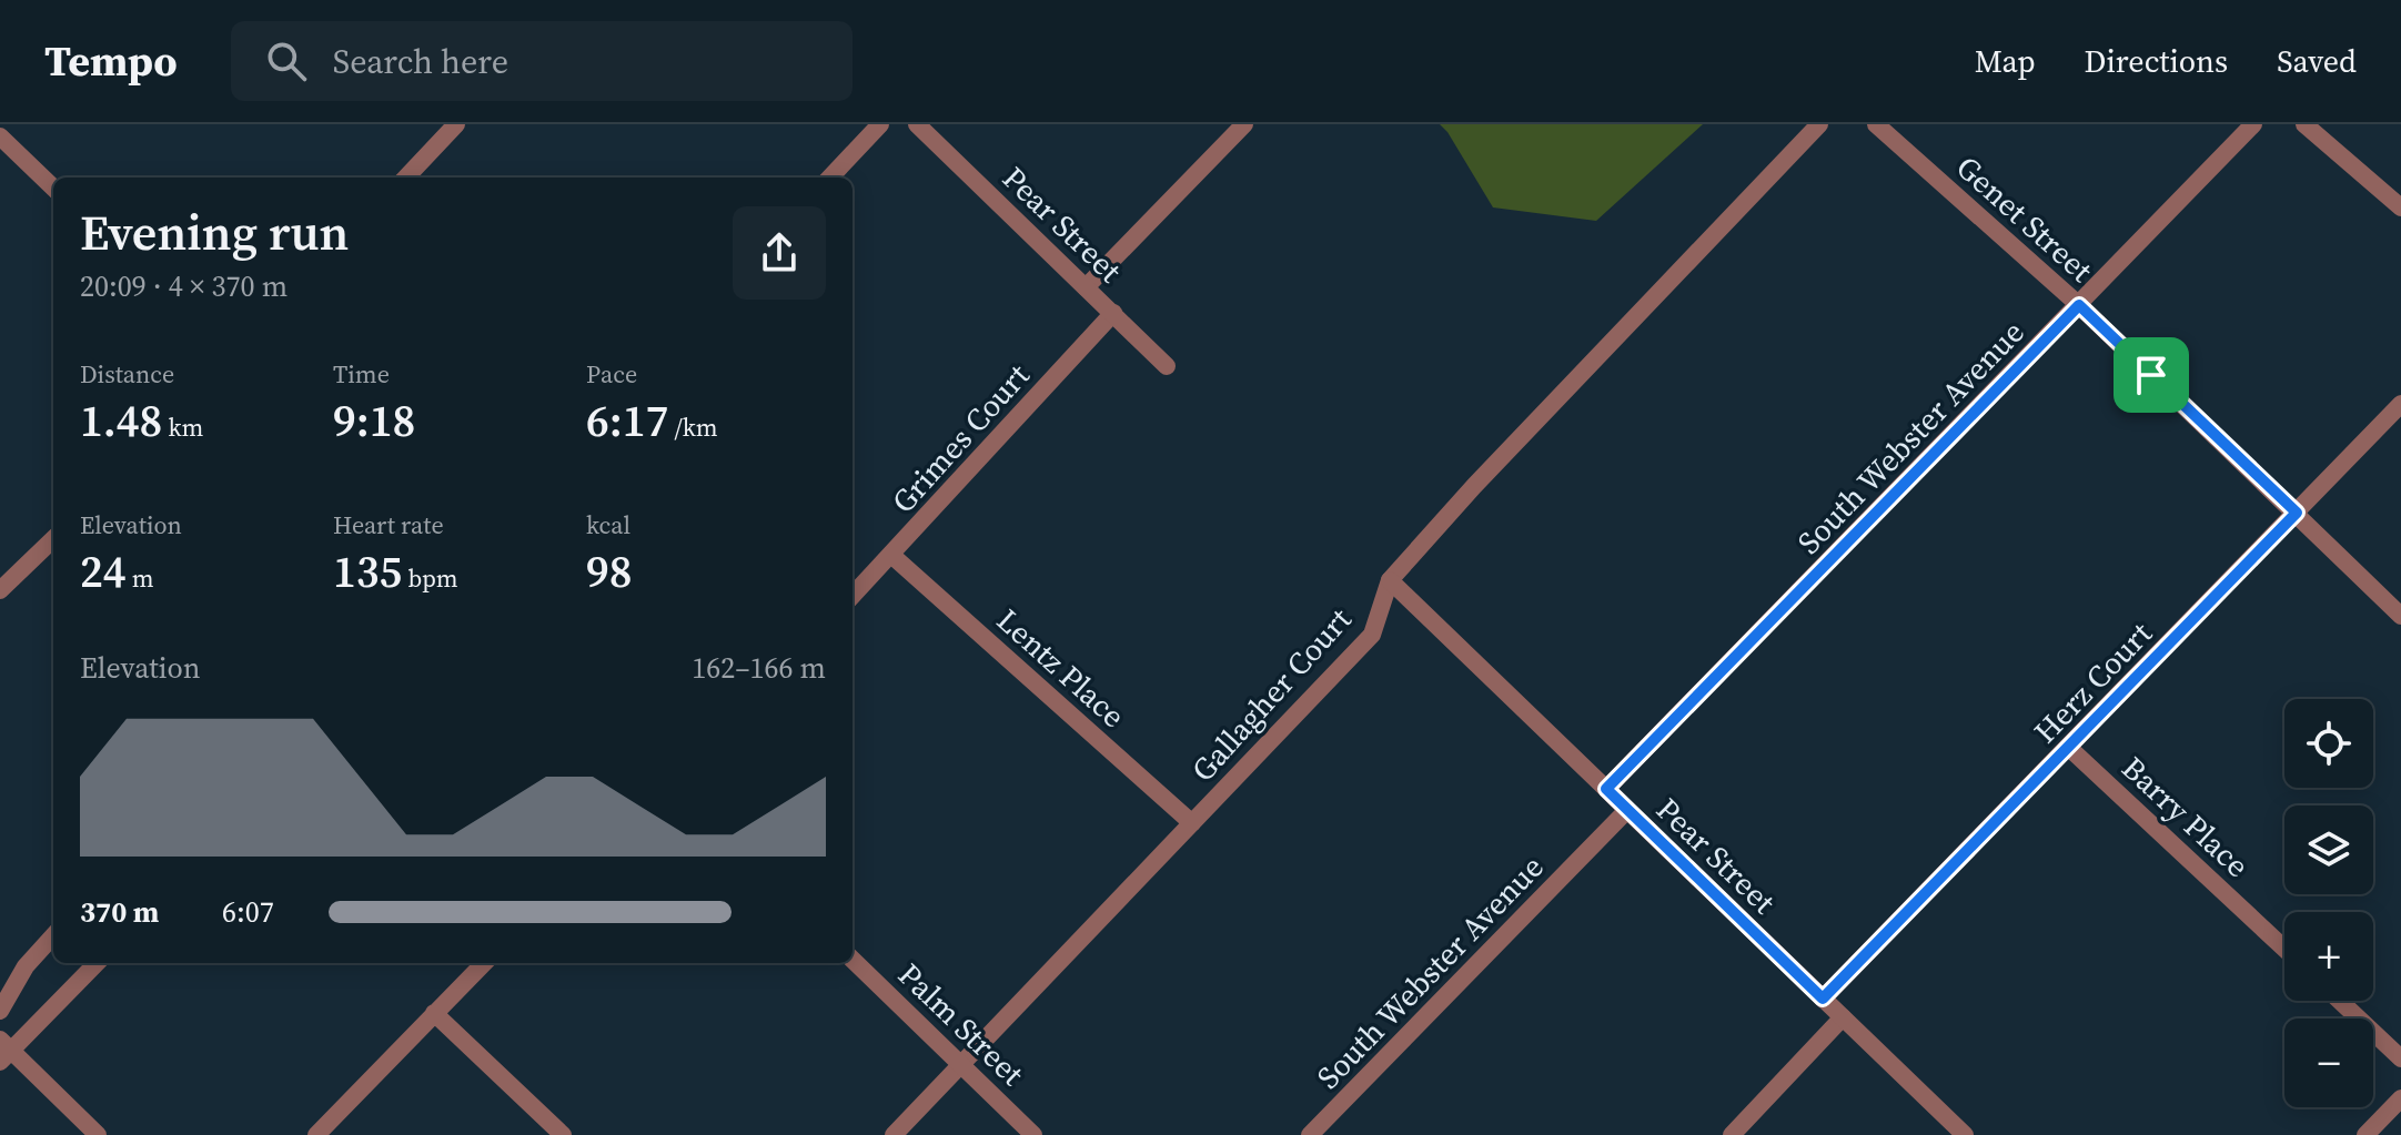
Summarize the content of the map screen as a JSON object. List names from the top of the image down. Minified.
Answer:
{"streets":{"street":["Genet Street","Pear Street","South Webster Avenue","Grimes Court","Lentz Place","Herz Court","Gallagher Court","Barry Place","Palm Street"]},"crossings":[["Genet Street","South Webster Avenue"],["Genet Street","Herz Court"],["Pear Street","South Webster Avenue"],["Pear Street","Grimes Court"],["Pear Street","Herz Court"],["Pear Street","Gallagher Court"],["Grimes Court","Lentz Place"],["Lentz Place","Gallagher Court"],["Herz Court","Barry Place"],["Gallagher Court","Palm Street"]],"page":{"header":"Tempo","search":"Search here","nav":["Map","Directions","Saved"],"heading":["Evening run","20:09 · 4 × 370 m"],"stats":[["Distance","1.48 km"],["Time","9:18"],["Pace","6:17 /km"],["Elevation","24 m"],["Heart rate","135 bpm"],["kcal","98"]],"chart":["Elevation","162–166 m"],"map_buttons":["+","−"],"list":[{"name":"370 m","note":"6:07"}]}}
